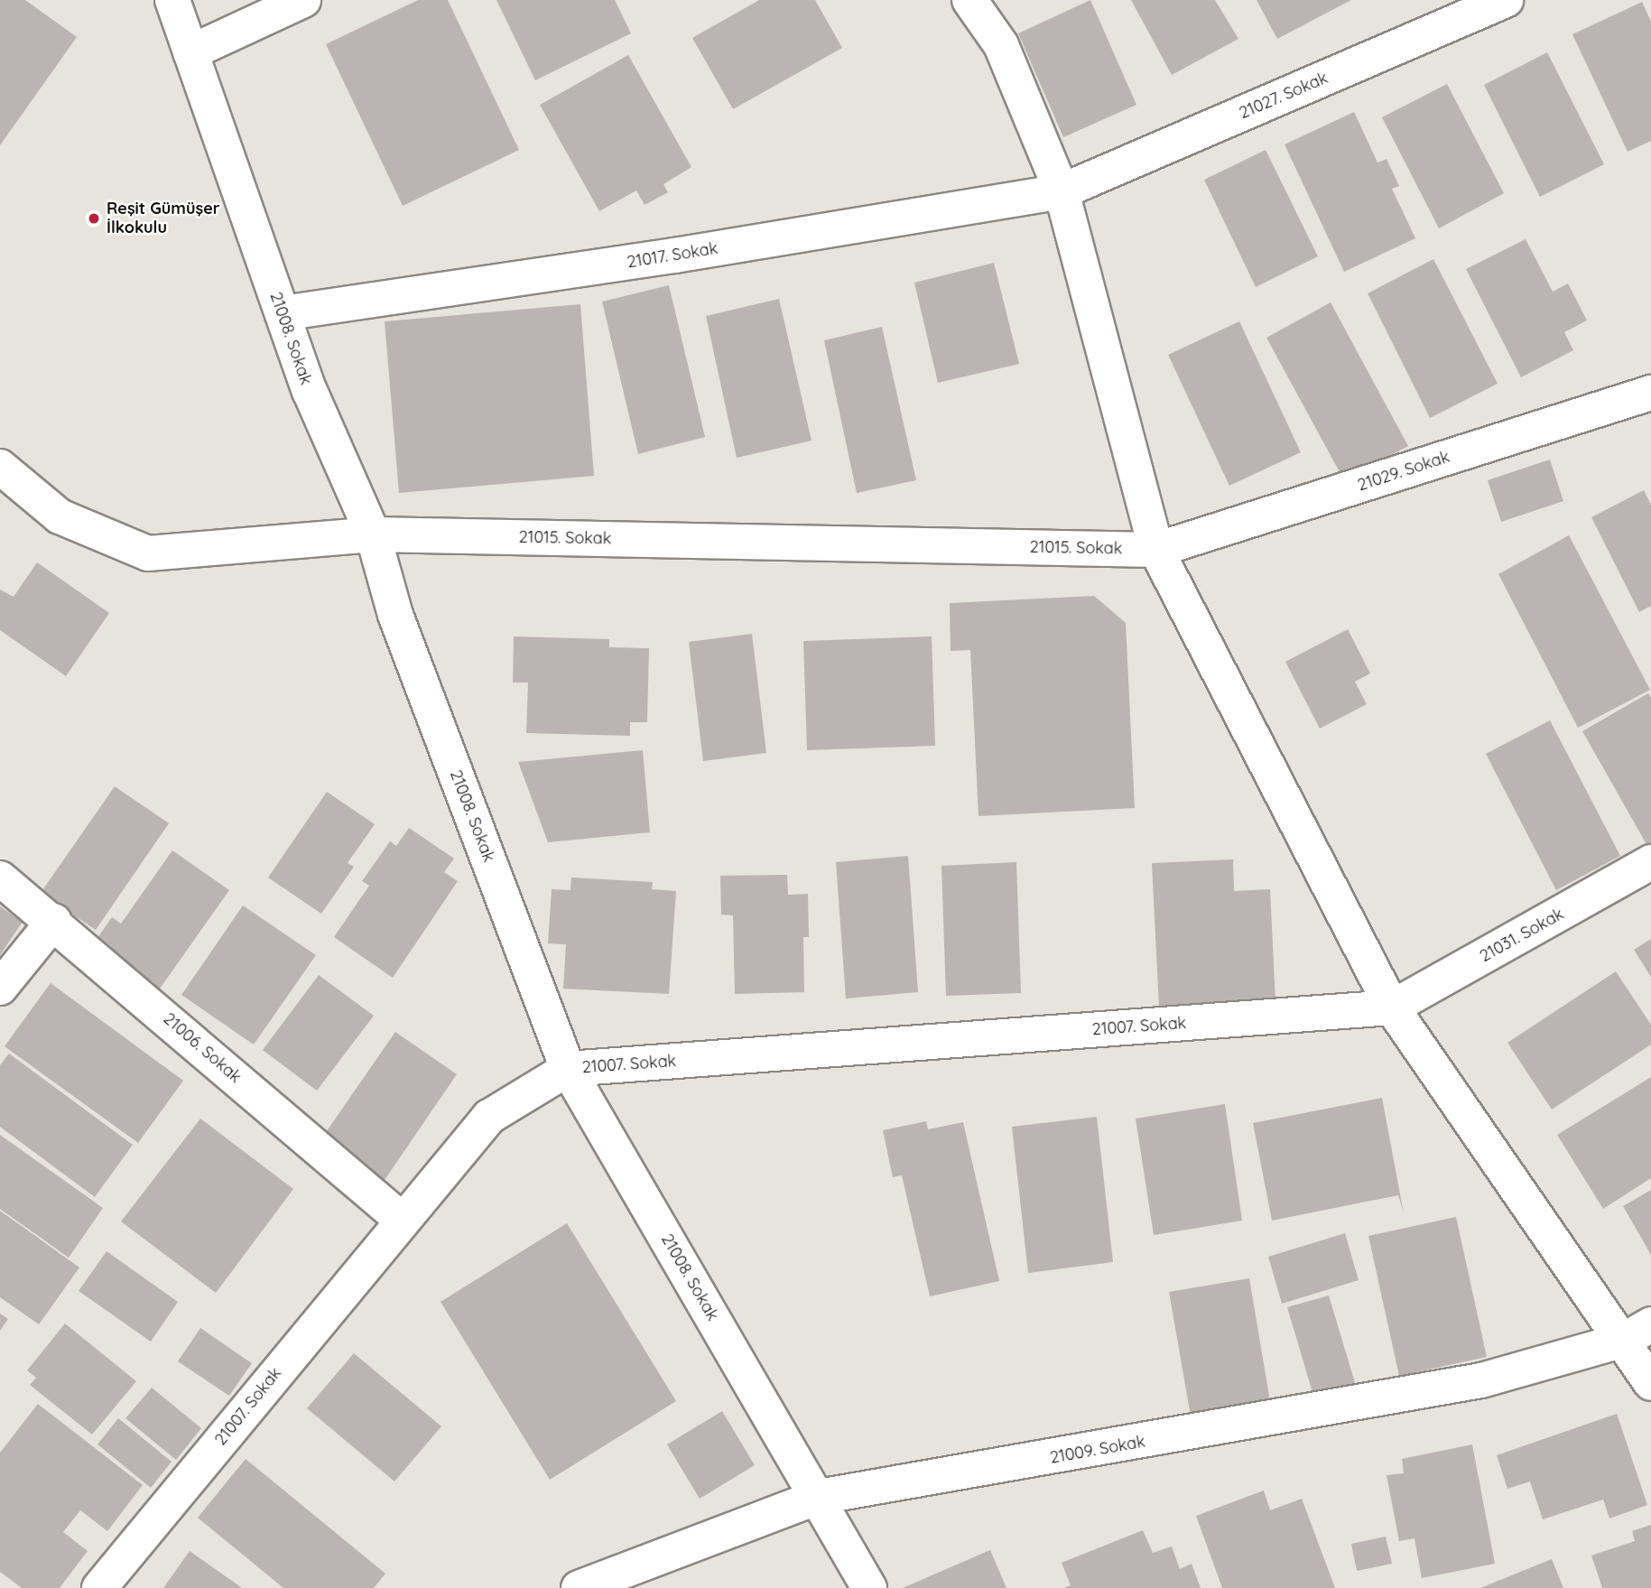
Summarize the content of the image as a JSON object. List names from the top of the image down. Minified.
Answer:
{"streets":{"street":["21027. Sokak","21017. Sokak","21008. Sokak","21029. Sokak","21015. Sokak","21031. Sokak","21007. Sokak","21006. Sokak","21009. Sokak"]},"crossings":[["21027. Sokak","21017. Sokak"],["21017. Sokak","21008. Sokak"],["21008. Sokak","21015. Sokak"],["21008. Sokak","21007. Sokak"],["21008. Sokak","21009. Sokak"],["21029. Sokak","21015. Sokak"],["21031. Sokak","21007. Sokak"],["21007. Sokak","21006. Sokak"]],"places":["Reşit Gümüşer İlkokulu"]}
